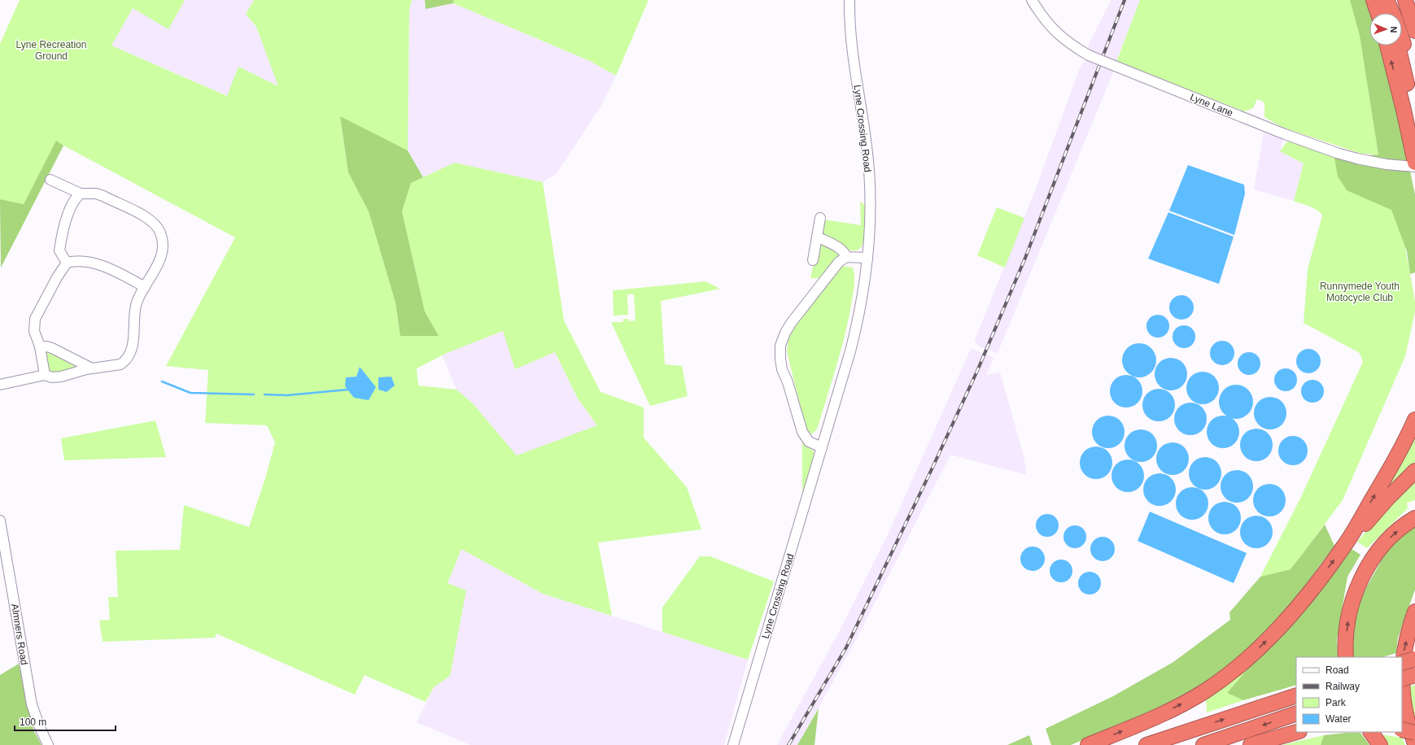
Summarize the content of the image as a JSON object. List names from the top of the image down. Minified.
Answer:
{"streets":{"street":["Lyne Lane","Lyne Crossing Road","Almners Road"]},"parks":["Lyne Recreation Ground","Runnymede Youth Motocycle Club"],"legend":["Road","Railway","Park","Water"],"scale_bar":"100 m","north":"right"}
